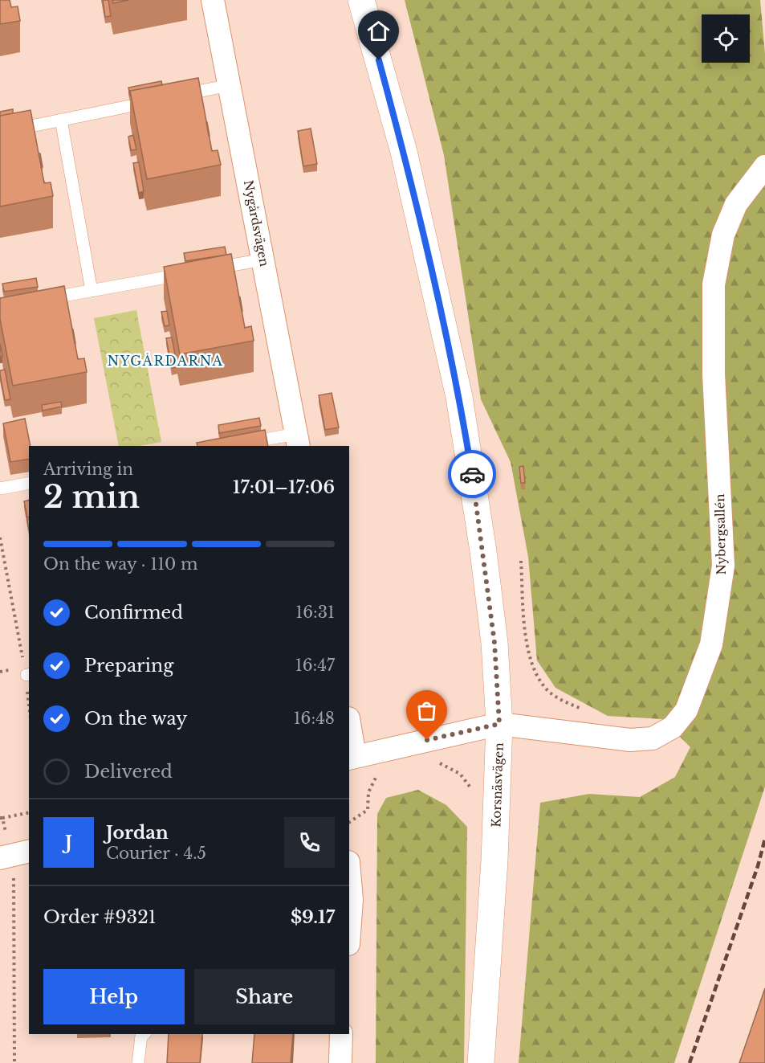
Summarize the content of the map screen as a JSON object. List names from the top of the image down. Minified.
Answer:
{"streets":{"street":["Nygårdsvägen","Nybergsallén","Korsnäsvägen"]},"crossings":[["Nybergsallén","Korsnäsvägen"]],"districts":["NYGÅRDARNA"],"page":{"heading":["2 min","Arriving in","17:01–17:06"],"panel":["Jordan","Courier · 4.5","Order #9321","$9.17"],"bar":"On the way · 110 m","list":[["Confirmed","16:31"],["Preparing","16:47"],["On the way","16:48"],"Delivered"],"round":"J","buttons":["Help","Share"]}}
